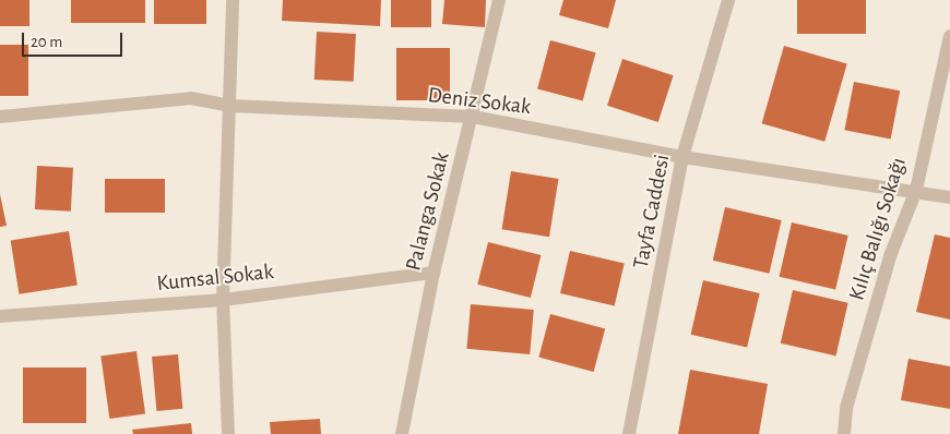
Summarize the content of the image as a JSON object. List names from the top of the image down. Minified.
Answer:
{"streets":{"street":["Deniz Sokak","Palanga Sokak","Tayfa Caddesi","Kılıç Balığı Sokağı","Kumsal Sokak"]},"crossings":[["Deniz Sokak","Palanga Sokak"],["Deniz Sokak","Tayfa Caddesi"],["Deniz Sokak","Kılıç Balığı Sokağı"],["Palanga Sokak","Kumsal Sokak"]],"scale_bar":"20 m"}
